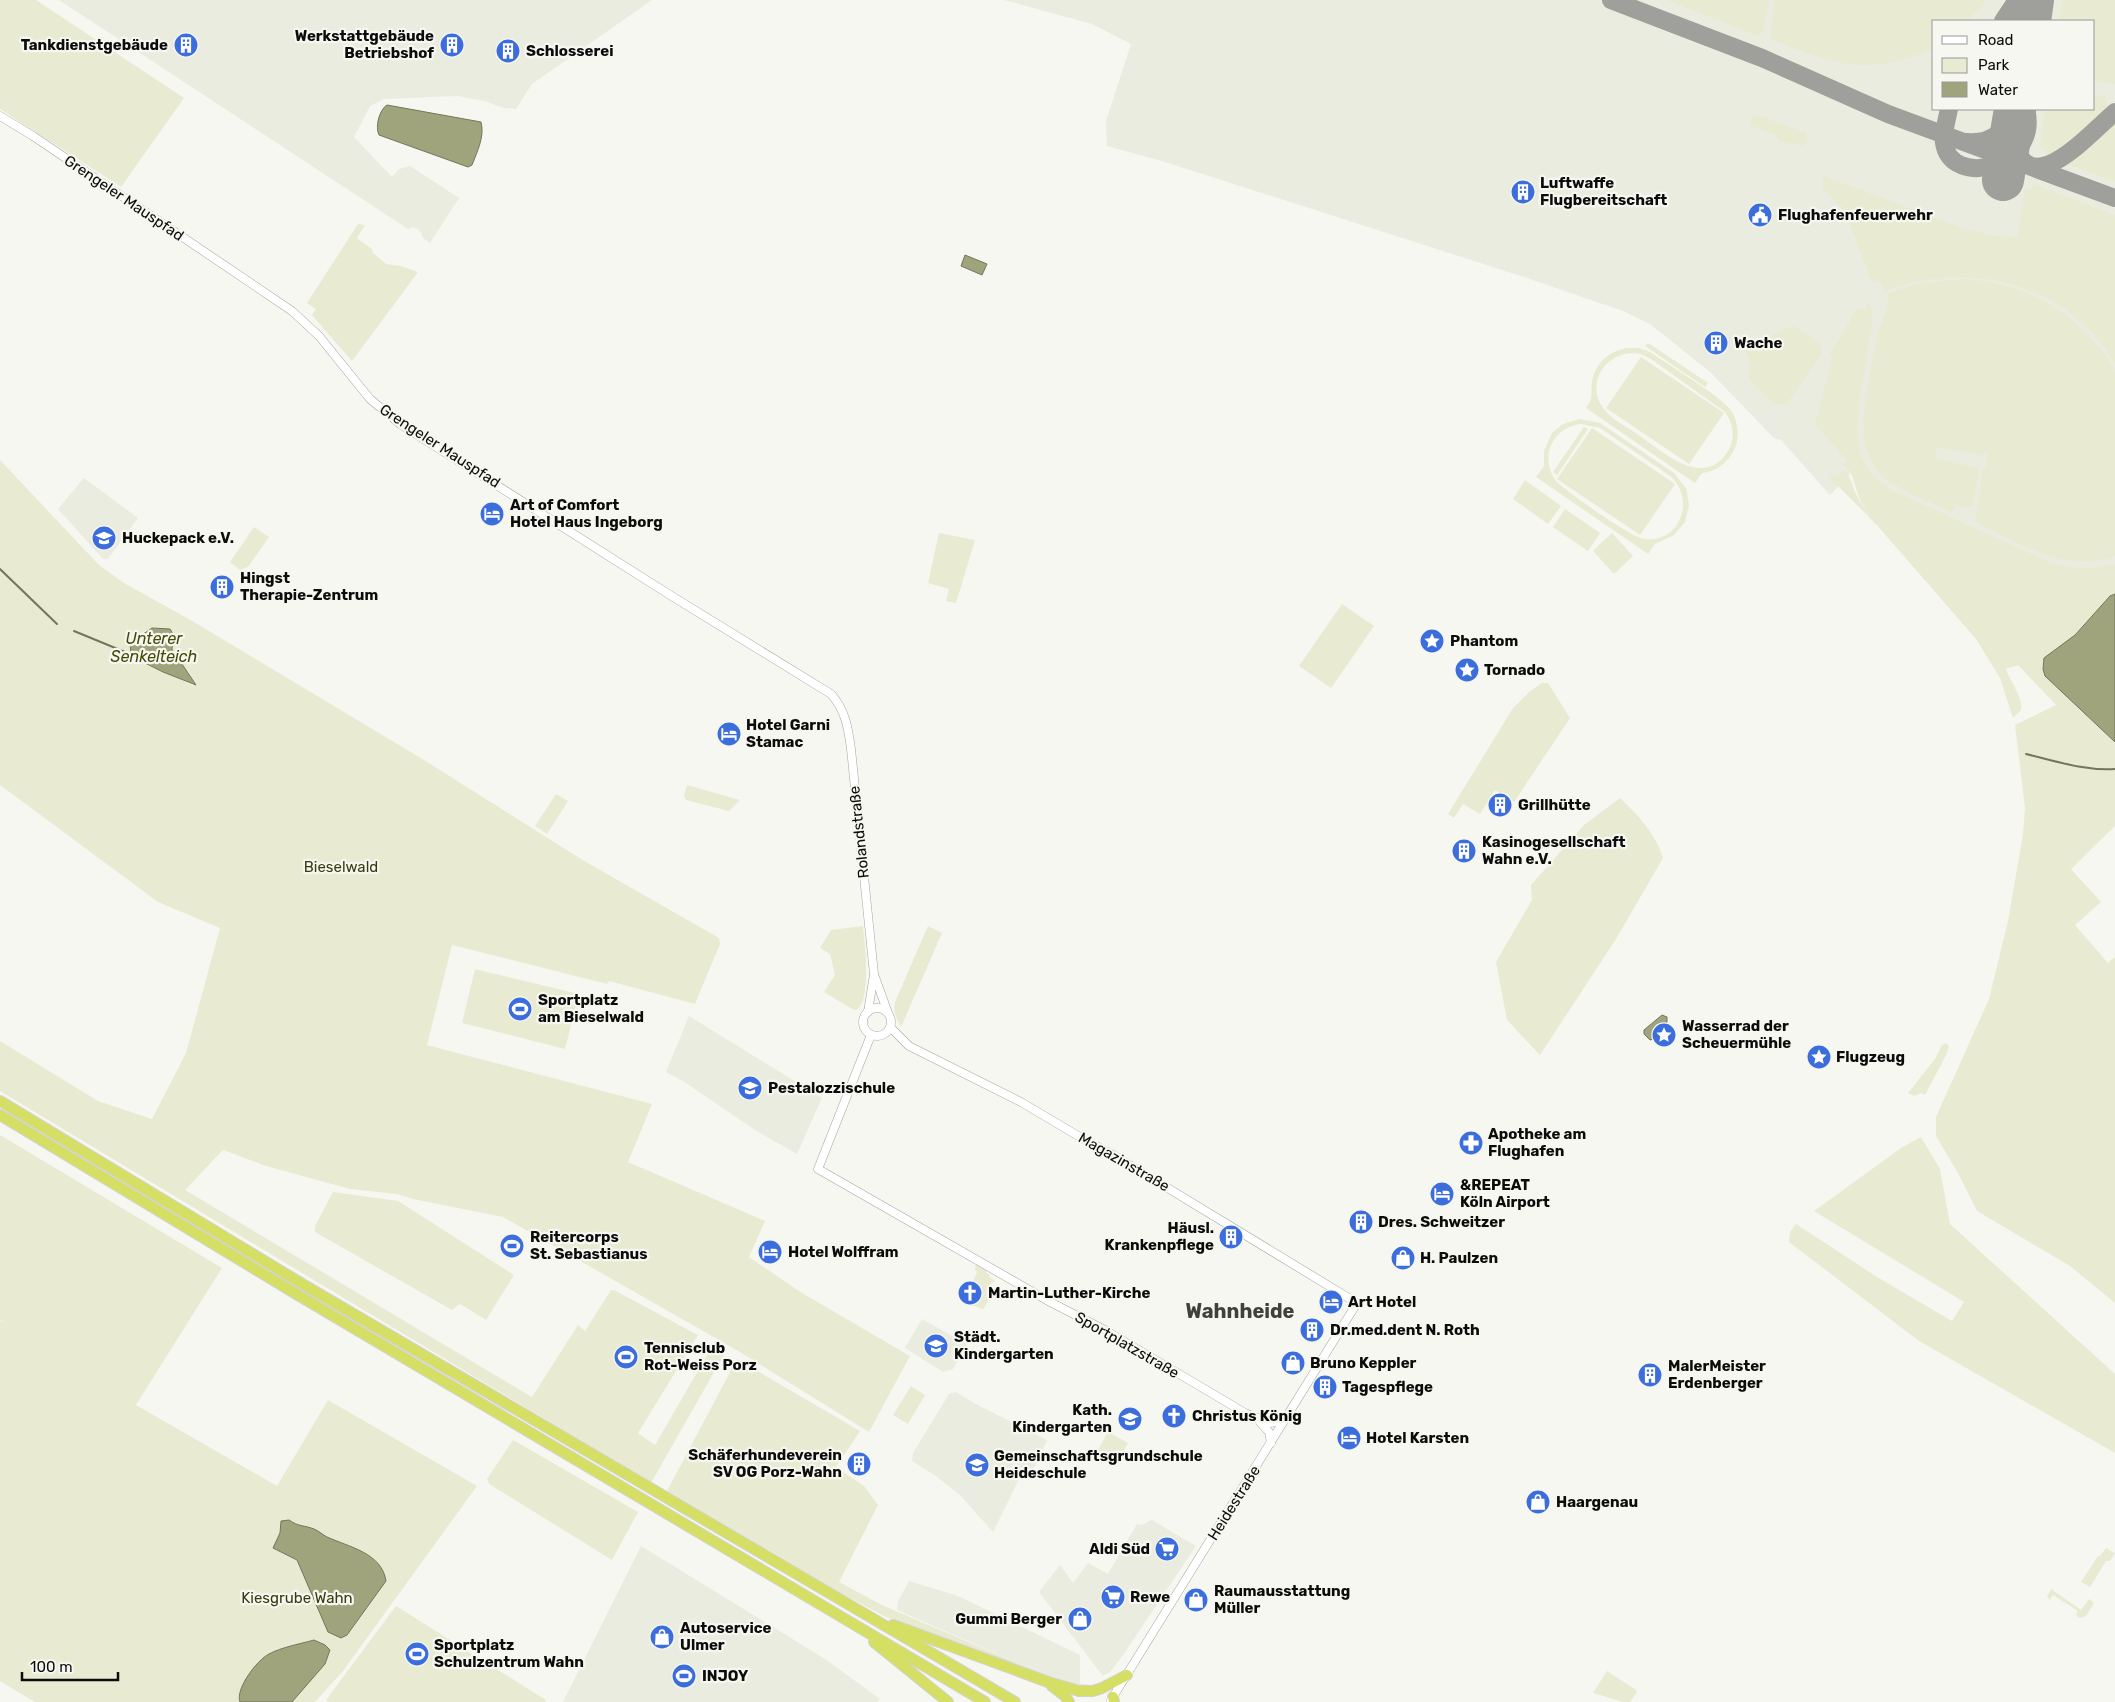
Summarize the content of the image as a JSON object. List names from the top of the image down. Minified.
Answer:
{"streets":{"main road":["Grengeler Mauspfad","Rolandstraße","Magazinstraße","Sportplatzstraße","Heidestraße"]},"crossings":[["Grengeler Mauspfad","Rolandstraße"],["Rolandstraße","Magazinstraße"],["Rolandstraße","Sportplatzstraße"],["Magazinstraße","Sportplatzstraße"],["Magazinstraße","Heidestraße"]],"districts":["Wahnheide"],"water":["Unterer Senkelteich"],"parks":["Bieselwald","Kiesgrube Wahn"],"places":{"building":["Tankdienstgebäude","Werkstattgebäude Betriebshof","Schlosserei","Luftwaffe Flugbereitschaft","Wache","Hingst Therapie-Zentrum","Grillhütte","Kasinogesellschaft Wahn e.V.","Dres. Schweitzer","Häusl. Krankenpflege","Dr.med.dent N. Roth","MalerMeister Erdenberger","Tagespflege","Schäferhundeverein SV OG Porz-Wahn"],"public building":["Flughafenfeuerwehr"],"hotel":["Art of Comfort Hotel Haus Ingeborg","Hotel Garni Stamac","&REPEAT Köln Airport","Hotel Wolffram","Art Hotel","Hotel Karsten"],"school or university":["Huckepack e.V.","Pestalozzischule","Städt. Kindergarten","Kath. Kindergarten","Gemeinschaftsgrundschule Heideschule"],"place":["Phantom","Tornado","Wasserrad der Scheuermühle","Flugzeug"],"sports":["Sportplatz am Bieselwald","Reitercorps St. Sebastianus","Tennisclub Rot-Weiss Porz","Sportplatz Schulzentrum Wahn","INJOY"],"pharmacy":["Apotheke am Flughafen"],"shop":["H. Paulzen","Bruno Keppler","Haargenau","Raumausstattung Müller","Gummi Berger","Autoservice Ulmer"],"church":["Martin-Luther-Kirche","Christus König"],"supermarket":["Aldi Süd","Rewe"]},"legend":["Road","Park","Water"],"scale_bar":"100 m"}
